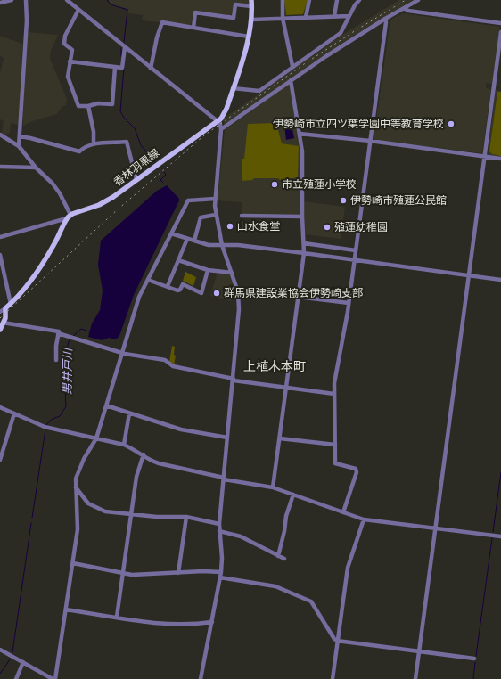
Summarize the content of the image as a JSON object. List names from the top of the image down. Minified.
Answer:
{"streets":{"main road":["香林羽黒線"]},"districts":["上植木本町"],"water":["男井戸川"],"places":["伊勢崎市立四ツ葉学園中等教育学校","市立殖蓮小学校","伊勢崎市殖蓮公民館","山水食堂","殖蓮幼稚園","群馬県建設業協会伊勢崎支部"]}
